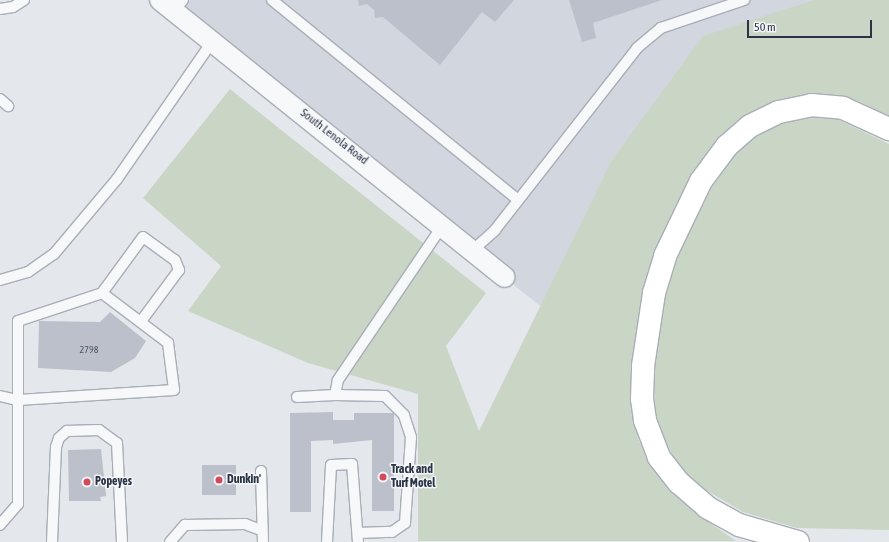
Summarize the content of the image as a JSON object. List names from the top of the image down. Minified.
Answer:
{"streets":{"street":["South Lenola Road"]},"places":["Track and Turf Motel","Dunkin'","Popeyes"],"house_numbers":["2798"],"scale_bar":"50 m"}
